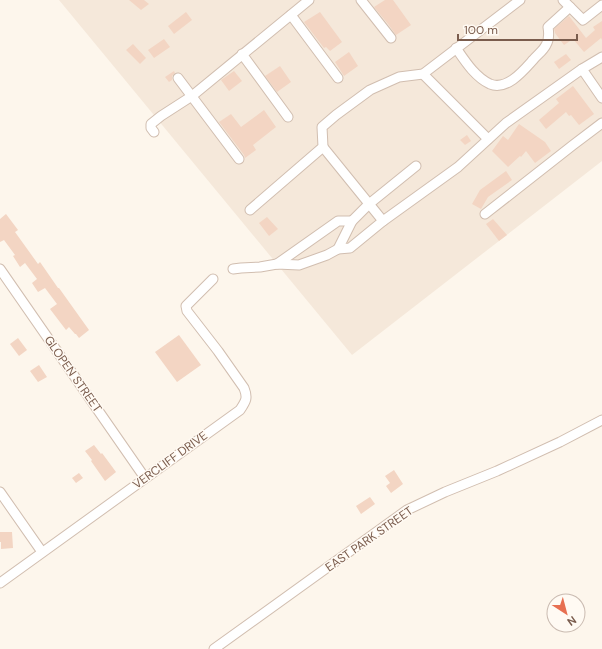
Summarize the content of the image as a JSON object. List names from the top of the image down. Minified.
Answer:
{"streets":{"street":["GLOPEN STREET","VERCLIFF DRIVE","EAST PARK STREET"]},"crossings":[["GLOPEN STREET","VERCLIFF DRIVE"]],"scale_bar":"100 m","north":"bottom right"}
